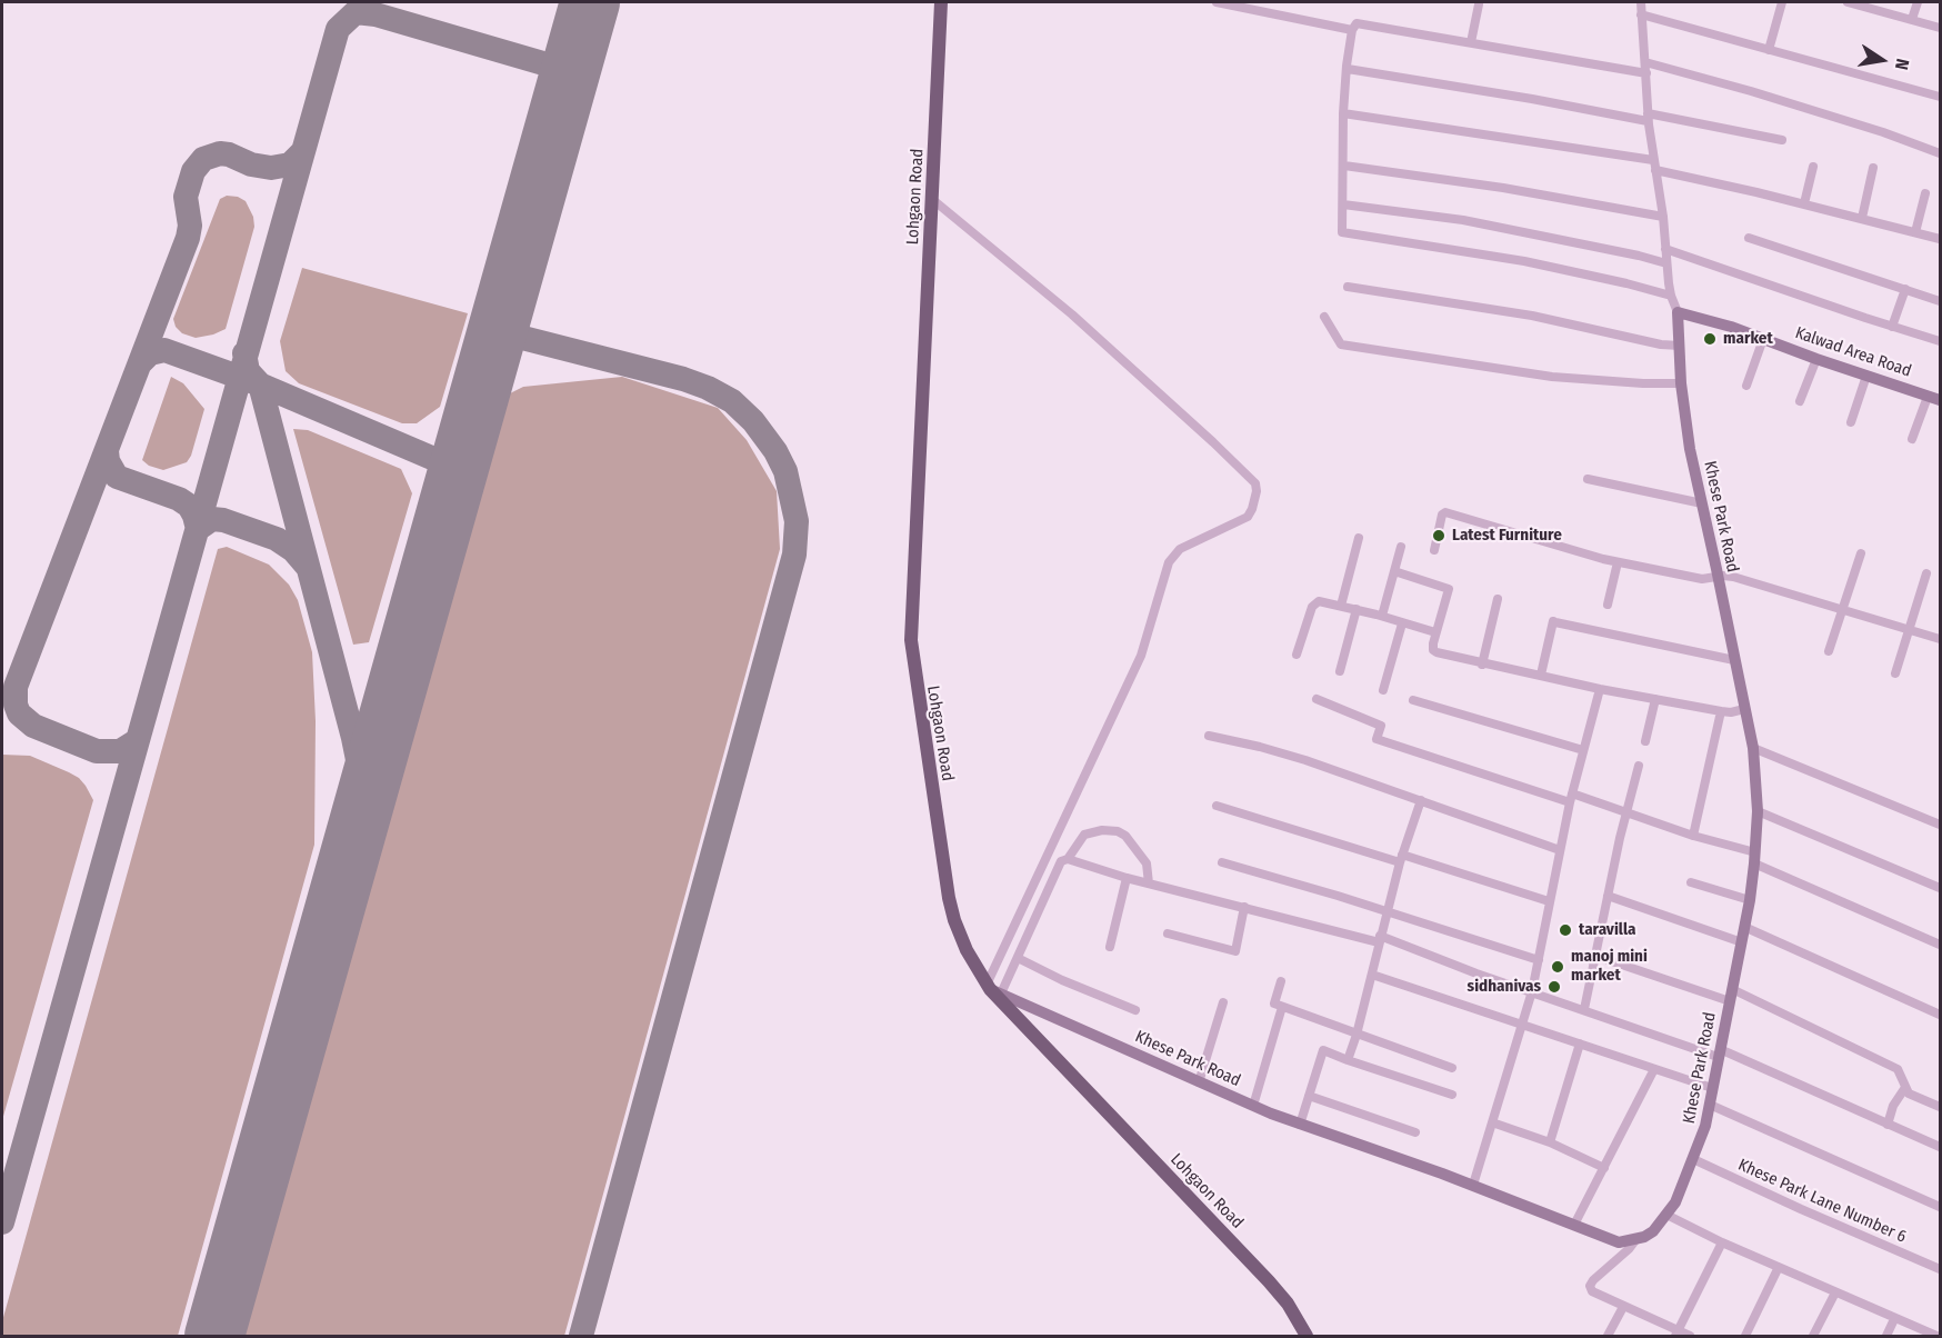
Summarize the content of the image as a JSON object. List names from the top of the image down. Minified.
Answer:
{"streets":{"main road":["Lohgaon Road"],"street":["Kalwad Area Road","Khese Park Road","Khese Park Lane Number 6"]},"crossings":[["Lohgaon Road","Khese Park Road"],["Kalwad Area Road","Khese Park Road"],["Khese Park Road","Khese Park Lane Number 6"]],"places":["market","Latest Furniture","taravilla","manoj mini market","sidhanivas"],"north":"right"}
